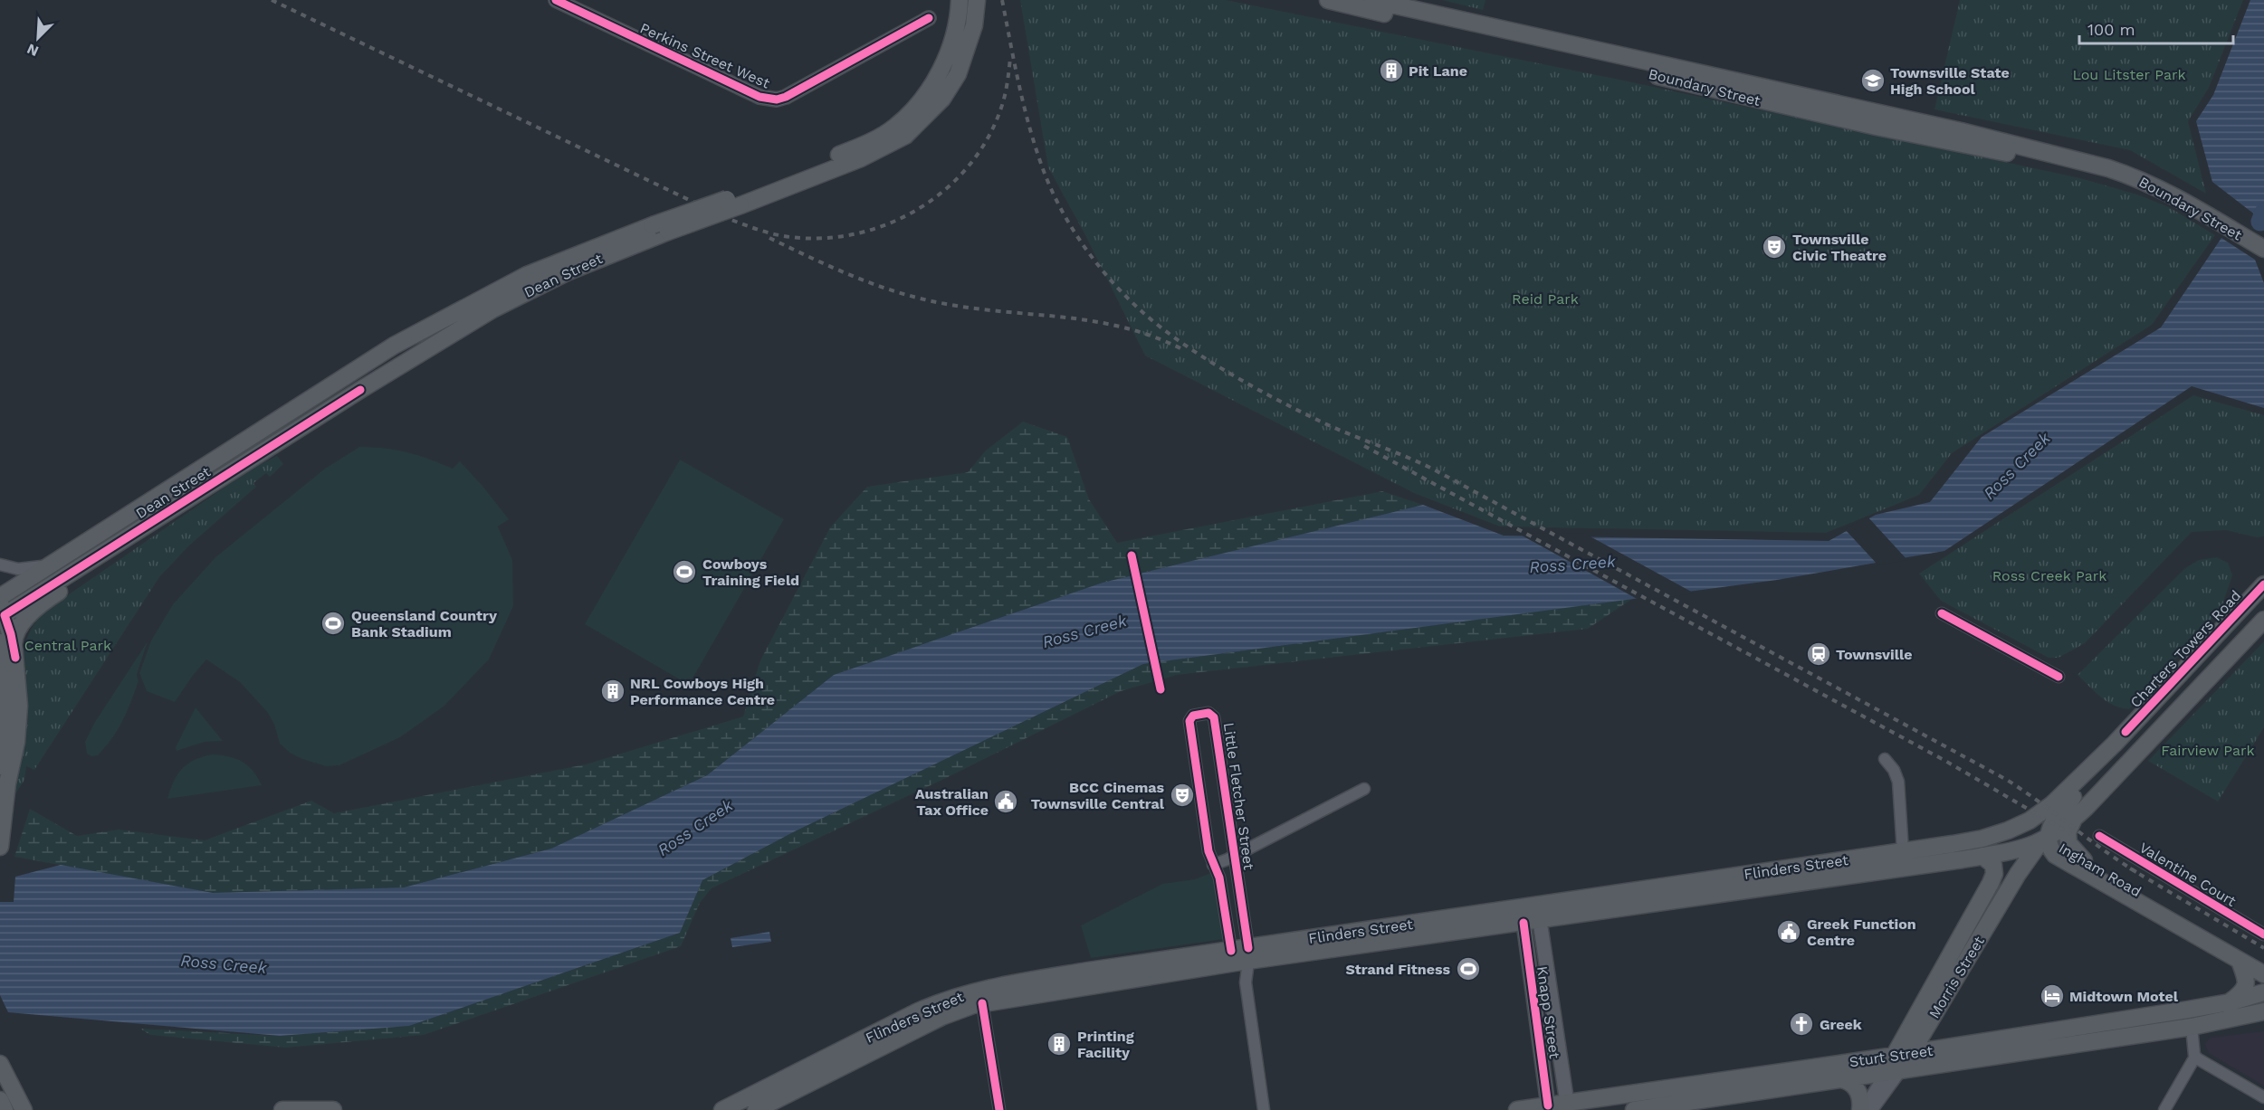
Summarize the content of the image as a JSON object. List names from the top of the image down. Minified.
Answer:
{"streets":{"main road":["Boundary Street","Dean Street","Charters Towers Road","Flinders Street","Ingham Road","Morris Street","Sturt Street"],"street":["Perkins Street West","Little Fletcher Street","Valentine Court","Knapp Street"]},"crossings":[["Charters Towers Road","Flinders Street"],["Little Fletcher Street","Flinders Street"],["Flinders Street","Ingham Road"],["Flinders Street","Morris Street"],["Flinders Street","Knapp Street"],["Ingham Road","Morris Street"],["Morris Street","Sturt Street"],["Knapp Street","Sturt Street"]],"water":["Ross Creek"],"parks":["Lou Litster Park","Reid Park","Ross Creek Park","Central Park","Fairview Park"],"places":{"building":["Pit Lane","NRL Cowboys High Performance Centre","Printing Facility"],"school or university":["Townsville State High School"],"theatre":["Townsville Civic Theatre","BCC Cinemas Townsville Central"],"sports":["Cowboys Training Field","Queensland Country Bank Stadium","Strand Fitness"],"station":["Townsville"],"public building":["Australian Tax Office","Greek Function Centre"],"hotel":["Midtown Motel"],"church":["Greek"]},"scale_bar":"100 m","north":"bottom left"}
